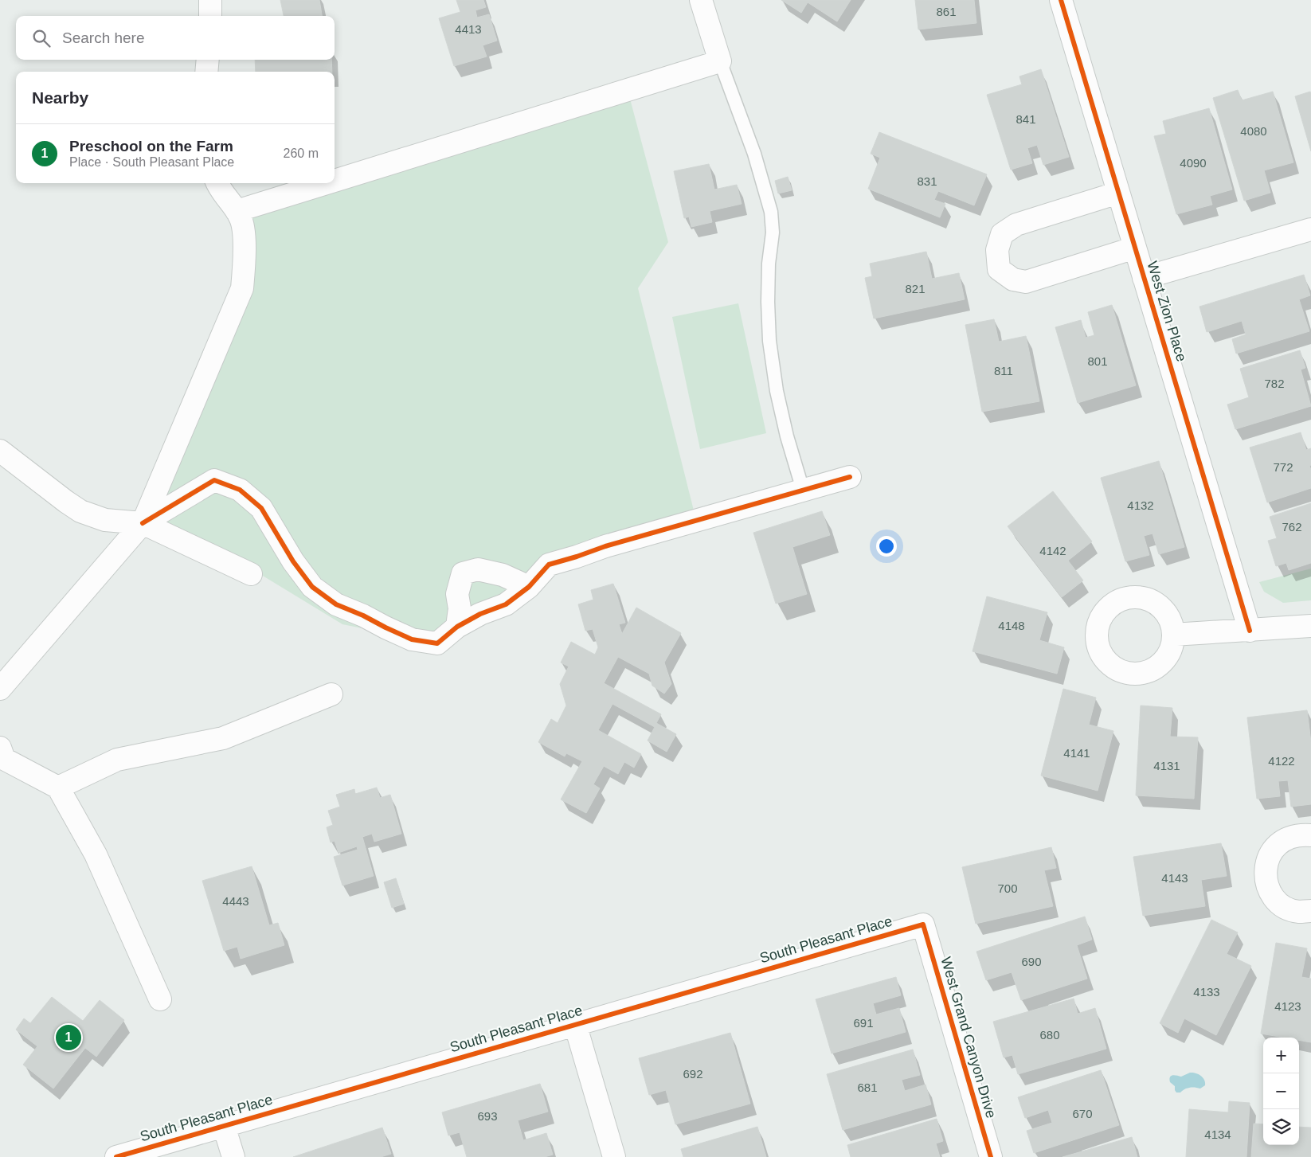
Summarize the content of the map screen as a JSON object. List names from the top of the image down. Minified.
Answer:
{"streets":{"street":["West Zion Place","South Pleasant Place","West Grand Canyon Drive"]},"crossings":[["South Pleasant Place","West Grand Canyon Drive"]],"house_numbers":["861","4413","841","4080","4090","831","821","801","811","782","772","4132","762","4142","4148","4141","4122","4131","4143","700","4443","690","4133","4123","691","680","692","681","670","693","4134"],"page":{"search":"Search here","heading":"Nearby","list":[{"mark":"1","name":"Preschool on the Farm","note":"Place · South Pleasant Place","value":"260 m"}],"pins":"1","map_buttons":["+","−"]}}
